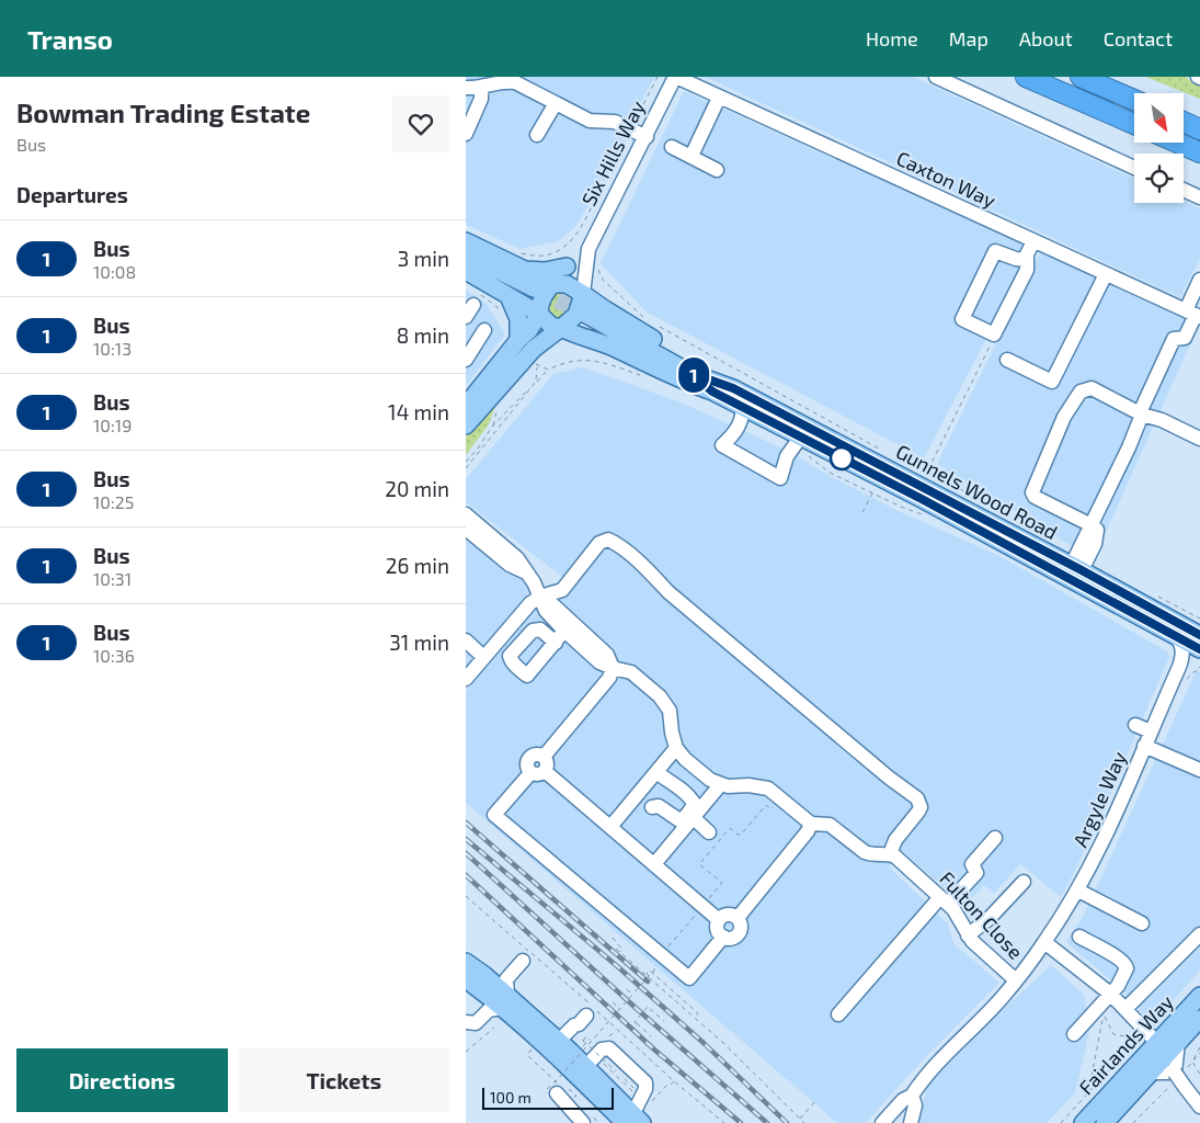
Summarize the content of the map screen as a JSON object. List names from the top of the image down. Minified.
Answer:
{"streets":{"main road":["Gunnels Wood Road","Fairlands Way"],"street":["Six Hills Way","Caxton Way","Argyle Way","Fulton Close"]},"crossings":[["Six Hills Way","Caxton Way"],["Six Hills Way","Gunnels Wood Road"],["Gunnels Wood Road","Argyle Way"],["Argyle Way","Fulton Close"]],"lines":["bus line 1"],"scale_bar":"100 m","north":"bottom right","page":{"header":"Transo","nav":["Home","Map","About","Contact"],"heading":[["Bowman Trading Estate","Bus"],"Departures"],"on_map":"1","list":[{"mark":"1","name":"Bus","note":"10:08","value":"3 min"},{"mark":"1","name":"Bus","note":"10:13","value":"8 min"},{"mark":"1","name":"Bus","note":"10:19","value":"14 min"},{"mark":"1","name":"Bus","note":"10:25","value":"20 min"},{"mark":"1","name":"Bus","note":"10:31","value":"26 min"},{"mark":"1","name":"Bus","note":"10:36","value":"31 min"}],"buttons":["Directions","Tickets"],"scale":"100 m"}}
